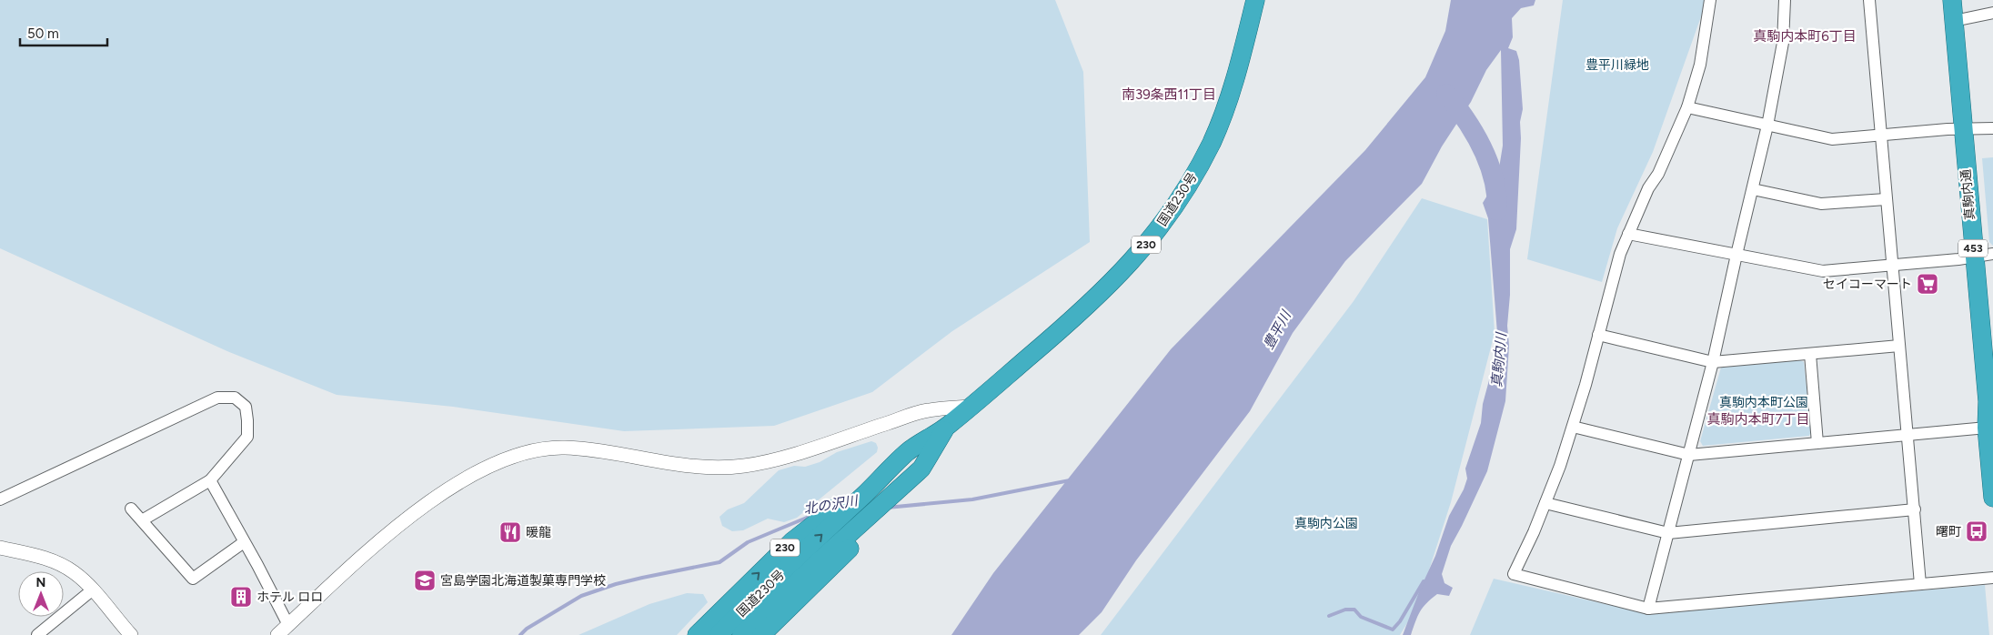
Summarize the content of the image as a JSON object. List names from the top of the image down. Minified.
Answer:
{"streets":{"highway":["真駒内通","国道230号","230","453"]},"crossings":[["国道230号","230"]],"districts":["真駒内本町6丁目","南39条西11丁目","真駒内本町7丁目"],"water":["豊平川","真駒内川","北の沢川"],"parks":["豊平川緑地","真駒内本町公園","真駒内公園"],"places":{"supermarket":["セイコーマート"],"bus stop":["曙町"],"restaurant":["暖龍"],"school or university":["宮島学園北海道製菓専門学校"],"building":["ホテル ロロ"]},"scale_bar":"50 m","north":"top"}
